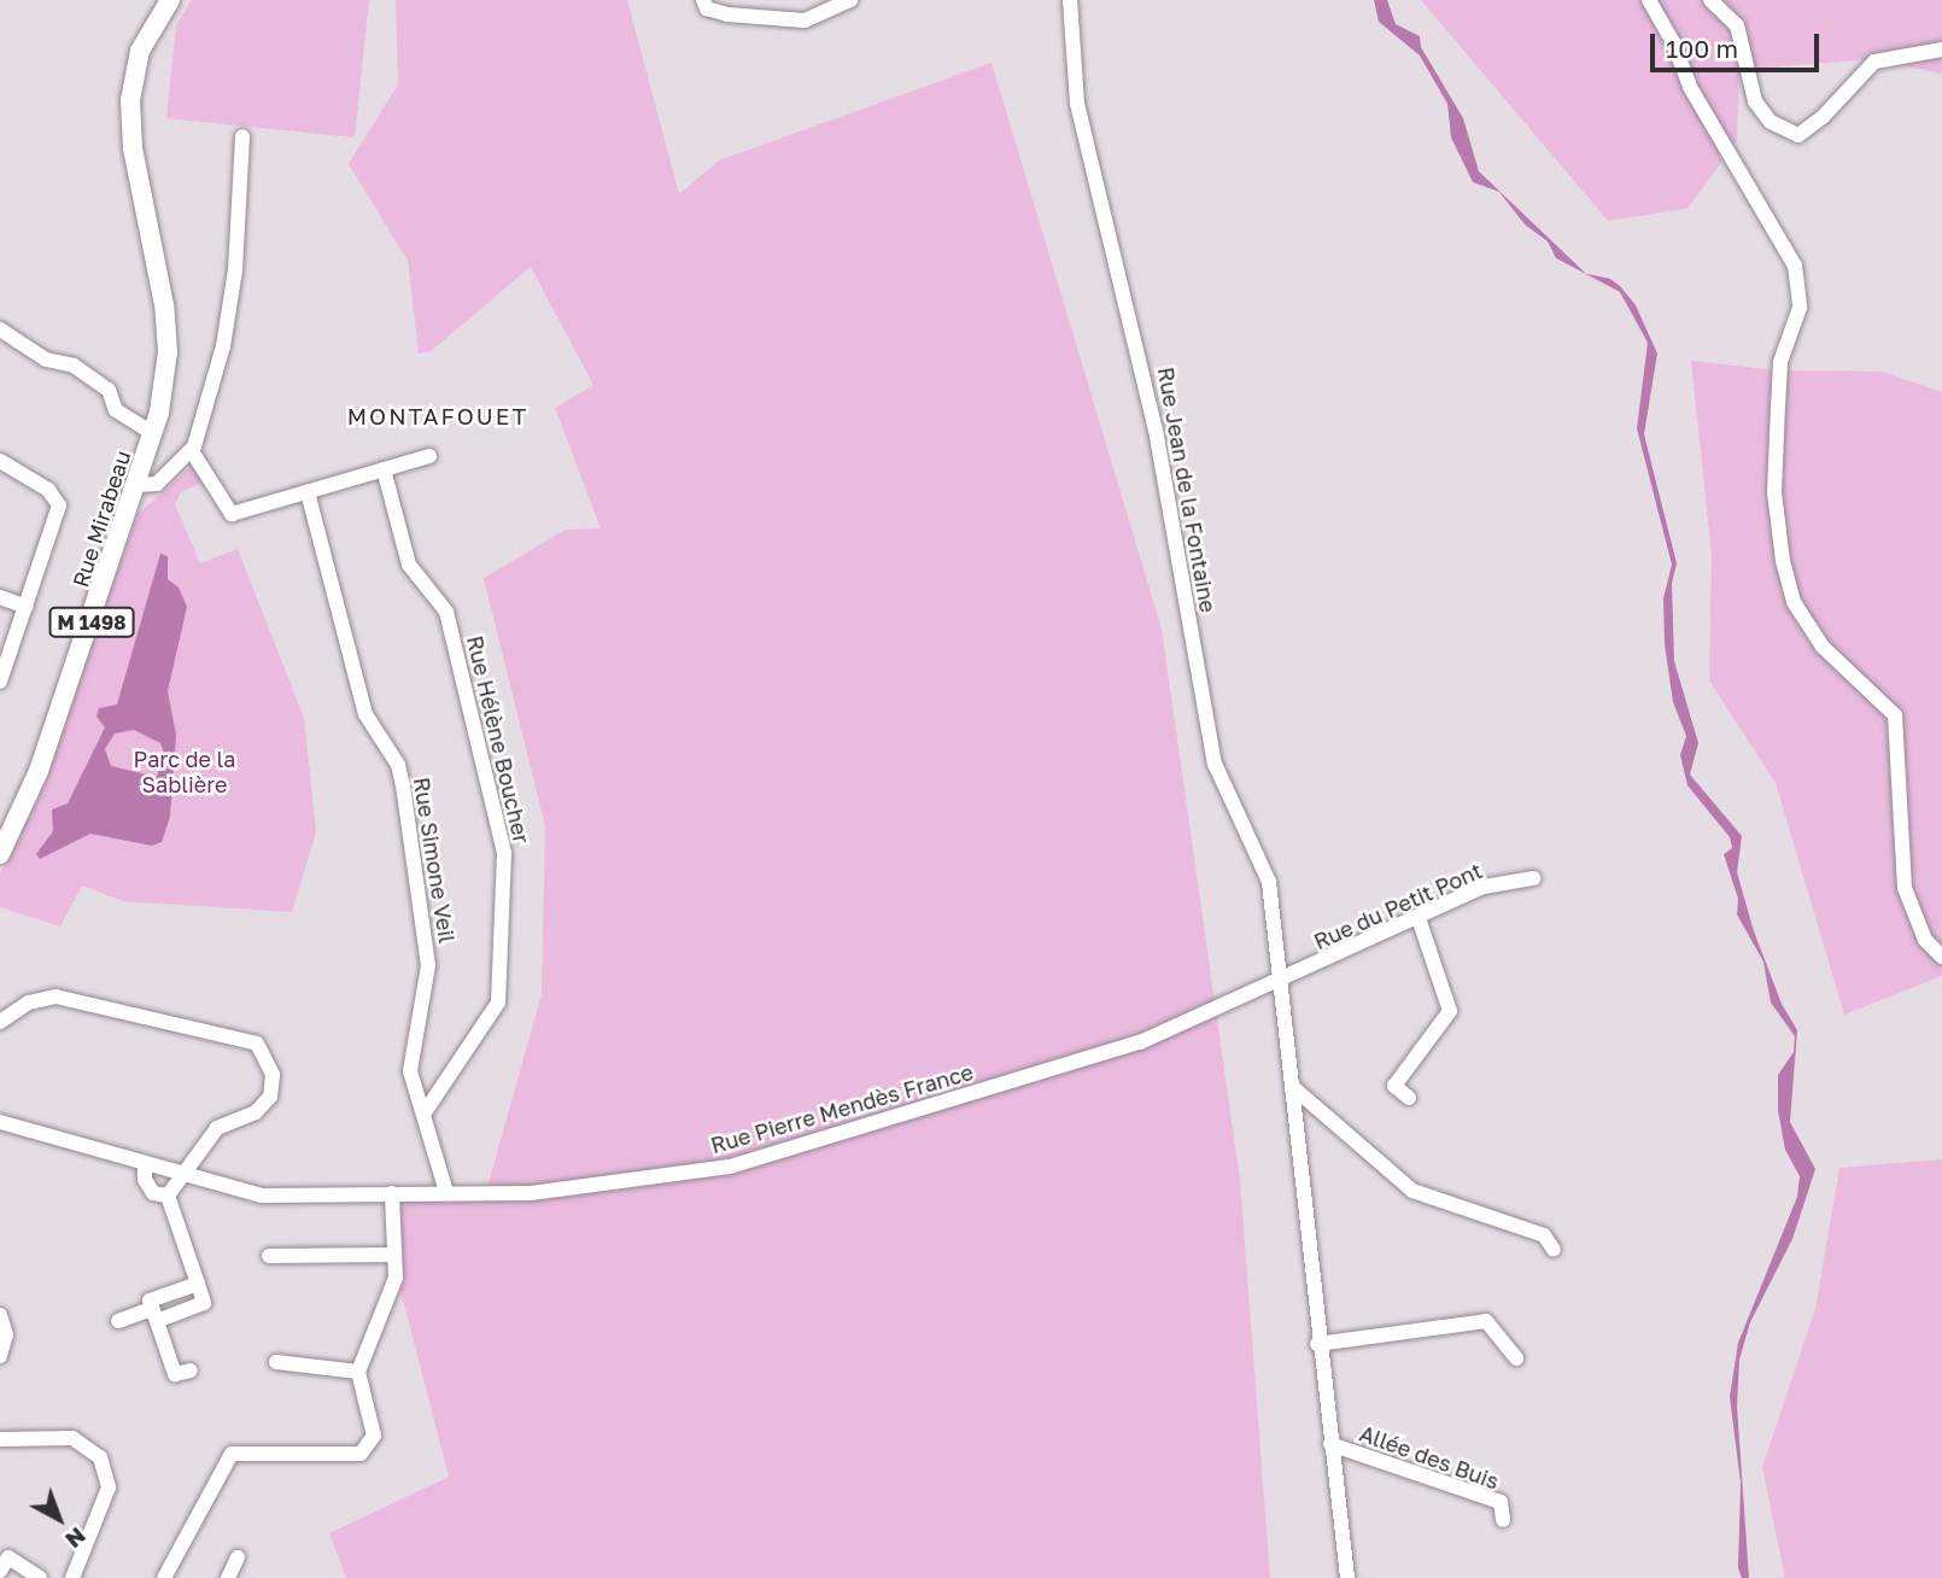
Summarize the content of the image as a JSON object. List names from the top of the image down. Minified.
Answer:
{"streets":{"main road":["Rue Mirabeau","M 1498"],"street":["Rue Jean de la Fontaine","Rue Hélène Boucher","Rue Simone Veil","Rue du Petit Pont","Rue Pierre Mendès France","Allée des Buis"]},"crossings":[["Rue Jean de la Fontaine","Rue du Petit Pont"],["Rue Jean de la Fontaine","Rue Pierre Mendès France"],["Rue Jean de la Fontaine","Allée des Buis"],["Rue Hélène Boucher","Rue Simone Veil"],["Rue Simone Veil","Rue Pierre Mendès France"],["Rue du Petit Pont","Rue Pierre Mendès France"]],"districts":["MONTAFOUET"],"parks":["Parc de la Sablière"],"scale_bar":"100 m","north":"bottom right"}
